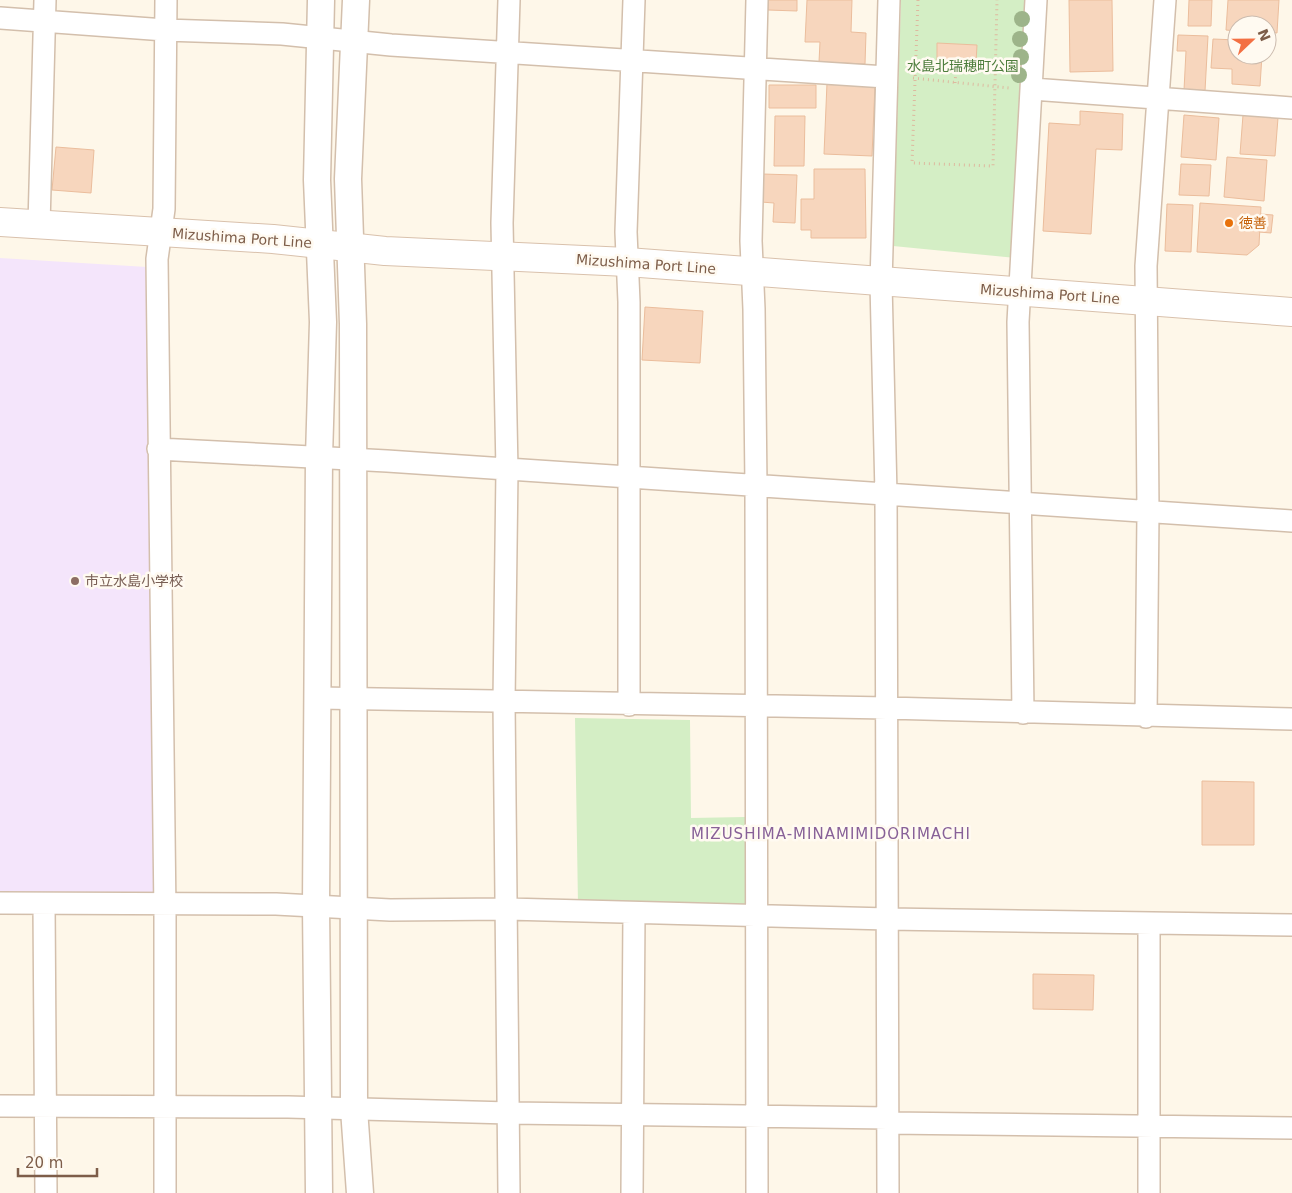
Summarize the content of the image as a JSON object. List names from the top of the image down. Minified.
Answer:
{"streets":{"main road":["Mizushima Port Line"]},"districts":["MIZUSHIMA-MINAMIMIDORIMACHI"],"parks":["水島北瑞穂町公園"],"places":["徳善","市立水島小学校"],"scale_bar":"20 m","north":"right"}
